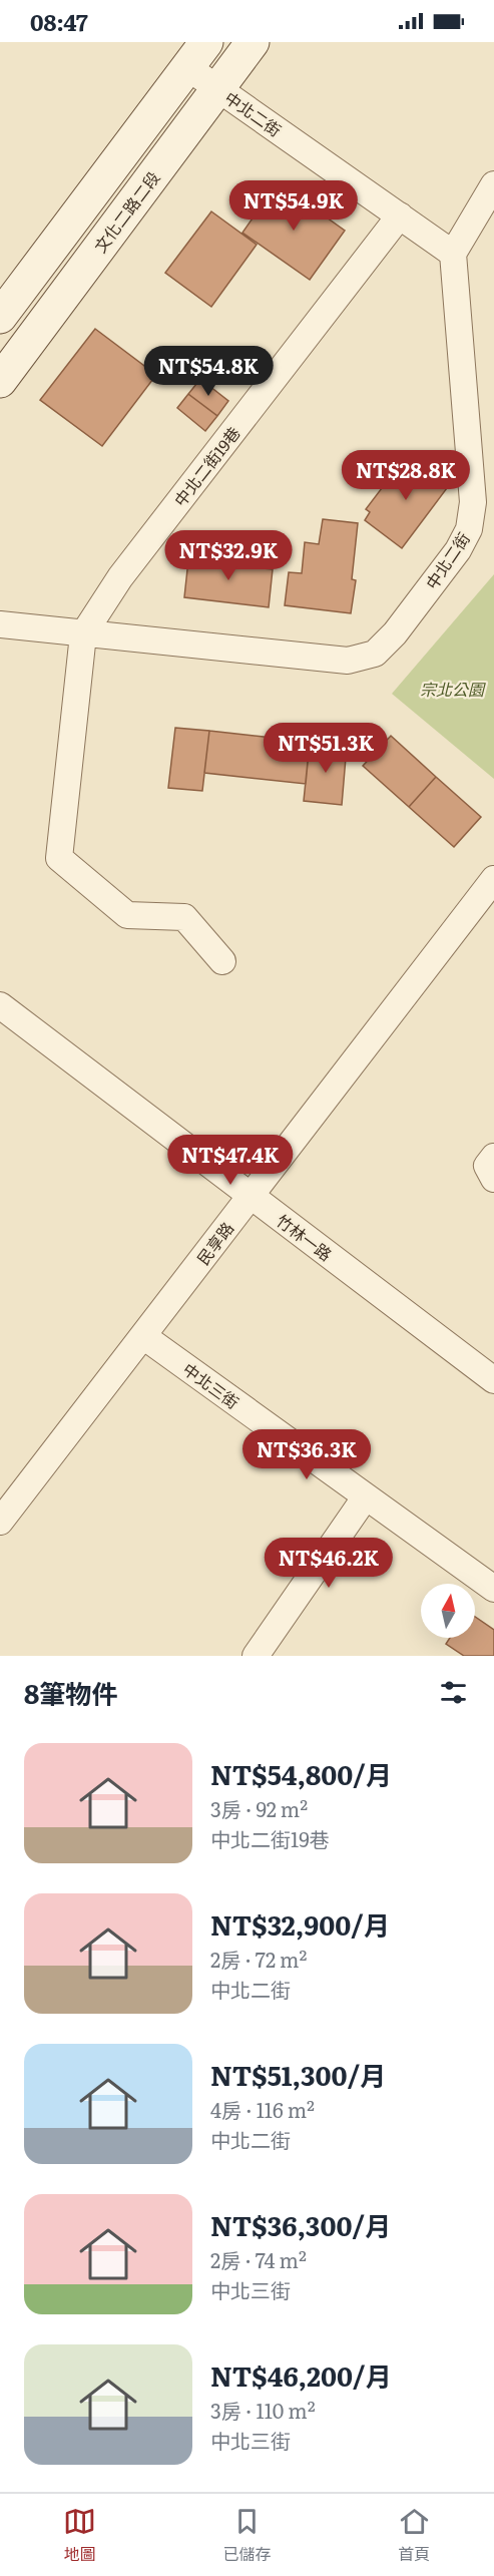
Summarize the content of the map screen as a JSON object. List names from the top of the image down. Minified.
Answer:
{"streets":{"street":["中北二街","文化二路二段","中北二街19巷","竹林一路","民享路","中北三街"]},"crossings":[["中北二街","文化二路二段"],["中北二街","中北二街19巷"],["竹林一路","民享路"],["民享路","中北三街"]],"parks":["宗北公園"],"north":"top","page":{"status":"08:47","price":["NT$54.9K","NT$54.8K","NT$28.8K","NT$32.9K","NT$51.3K","NT$47.4K","NT$36.3K","NT$46.2K"],"heading":"8筆物件","list":[{"name":"NT$54,800/月","note":"3房 · 92 m² · 中北二街19巷"},{"name":"NT$32,900/月","note":"2房 · 72 m² · 中北二街"},{"name":"NT$51,300/月","note":"4房 · 116 m² · 中北二街"},{"name":"NT$36,300/月","note":"2房 · 74 m² · 中北三街"},{"name":"NT$46,200/月","note":"3房 · 110 m² · 中北三街"}],"tabs":["地圖","已儲存","首頁"]}}
